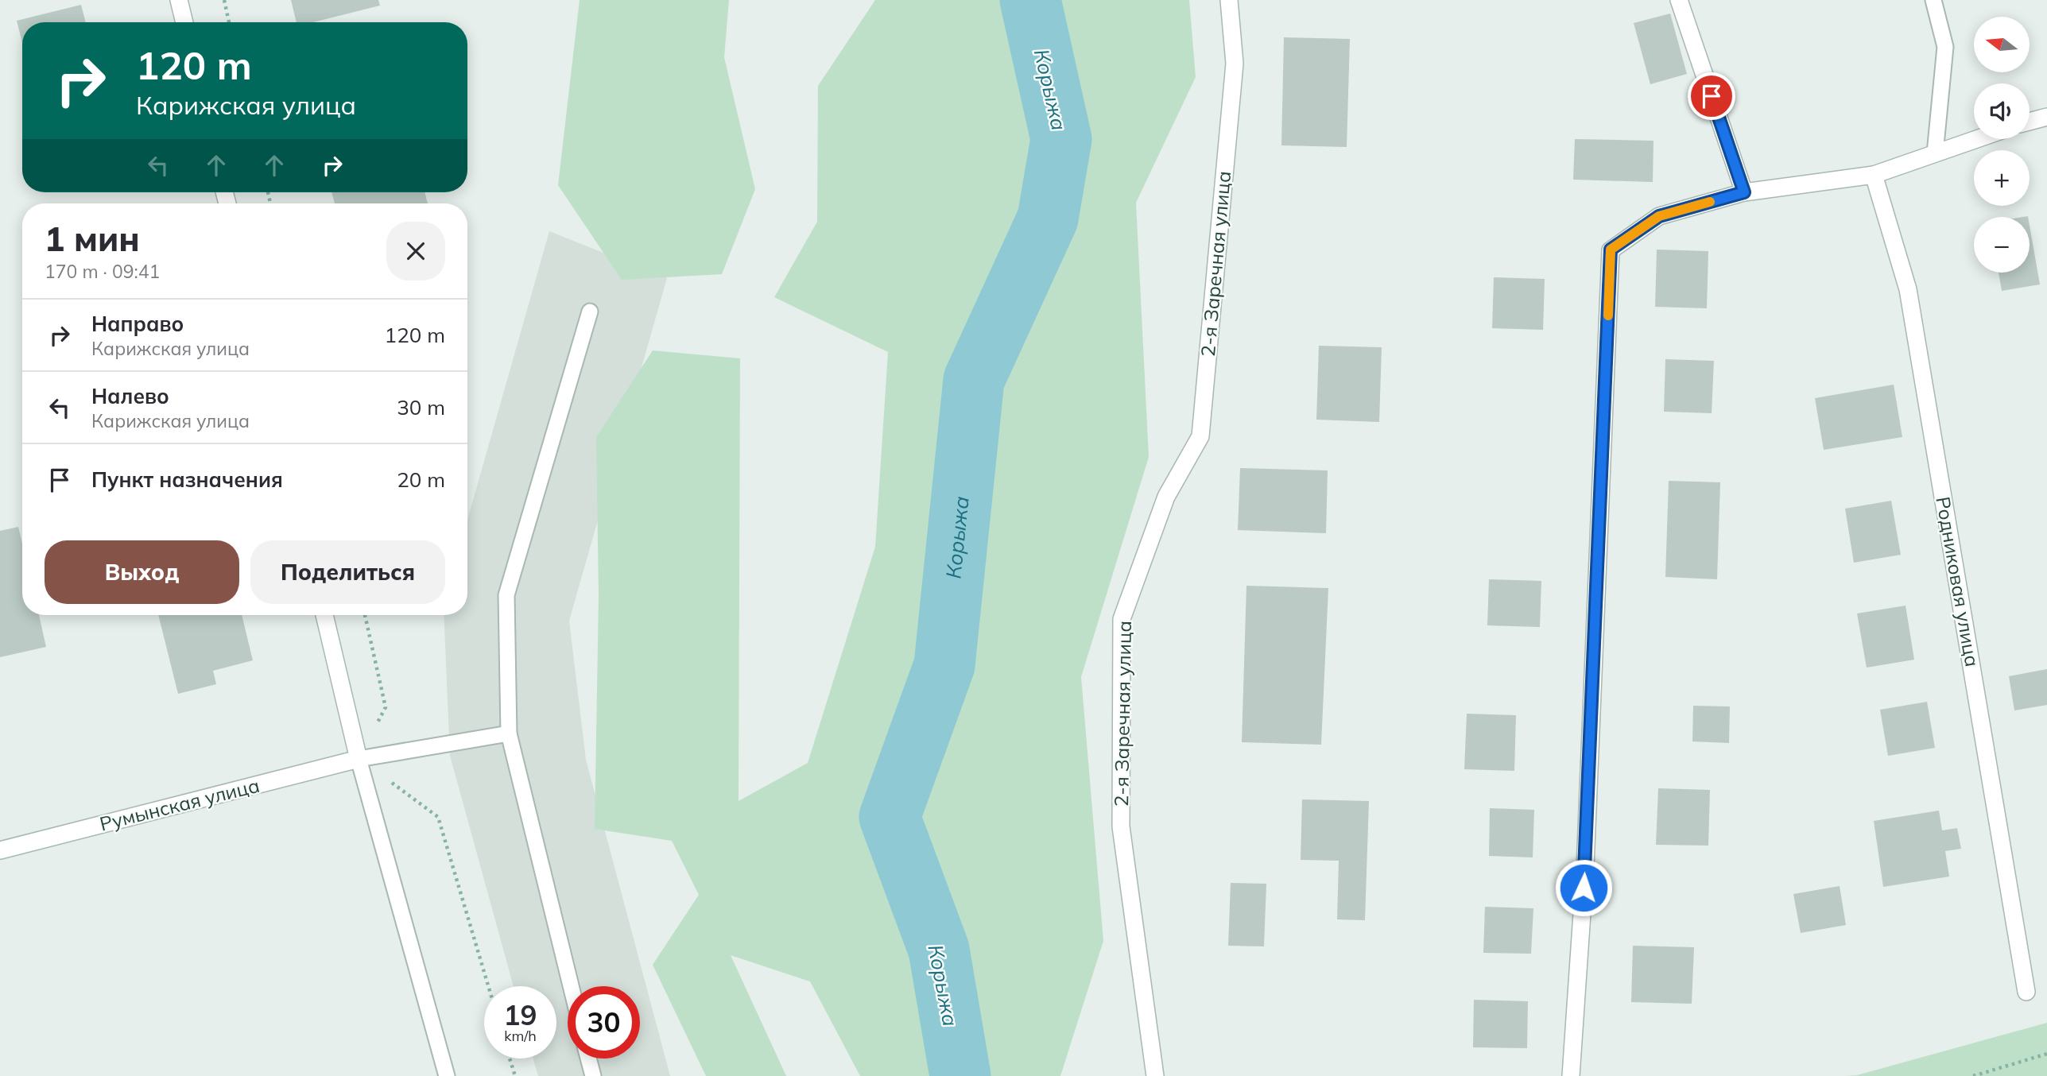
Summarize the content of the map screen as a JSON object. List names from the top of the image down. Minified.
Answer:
{"streets":{"street":["2-я Заречная улица","Родниковая улица","Румынская улица"]},"water":["Корыжа"],"north":"left","page":{"map_buttons":["+","−"],"turn":["120 m","Карижская улица"],"heading":["1 мин","170 m · 09:41"],"list":[{"name":"Направо","note":"Карижская улица","value":"120 m"},{"name":"Налево","note":"Карижская улица","value":"30 m"},{"name":"Пункт назначения","value":"20 m"}],"buttons":["Выход","Поделиться"],"speed":"19 km/h","limit":"30"}}
